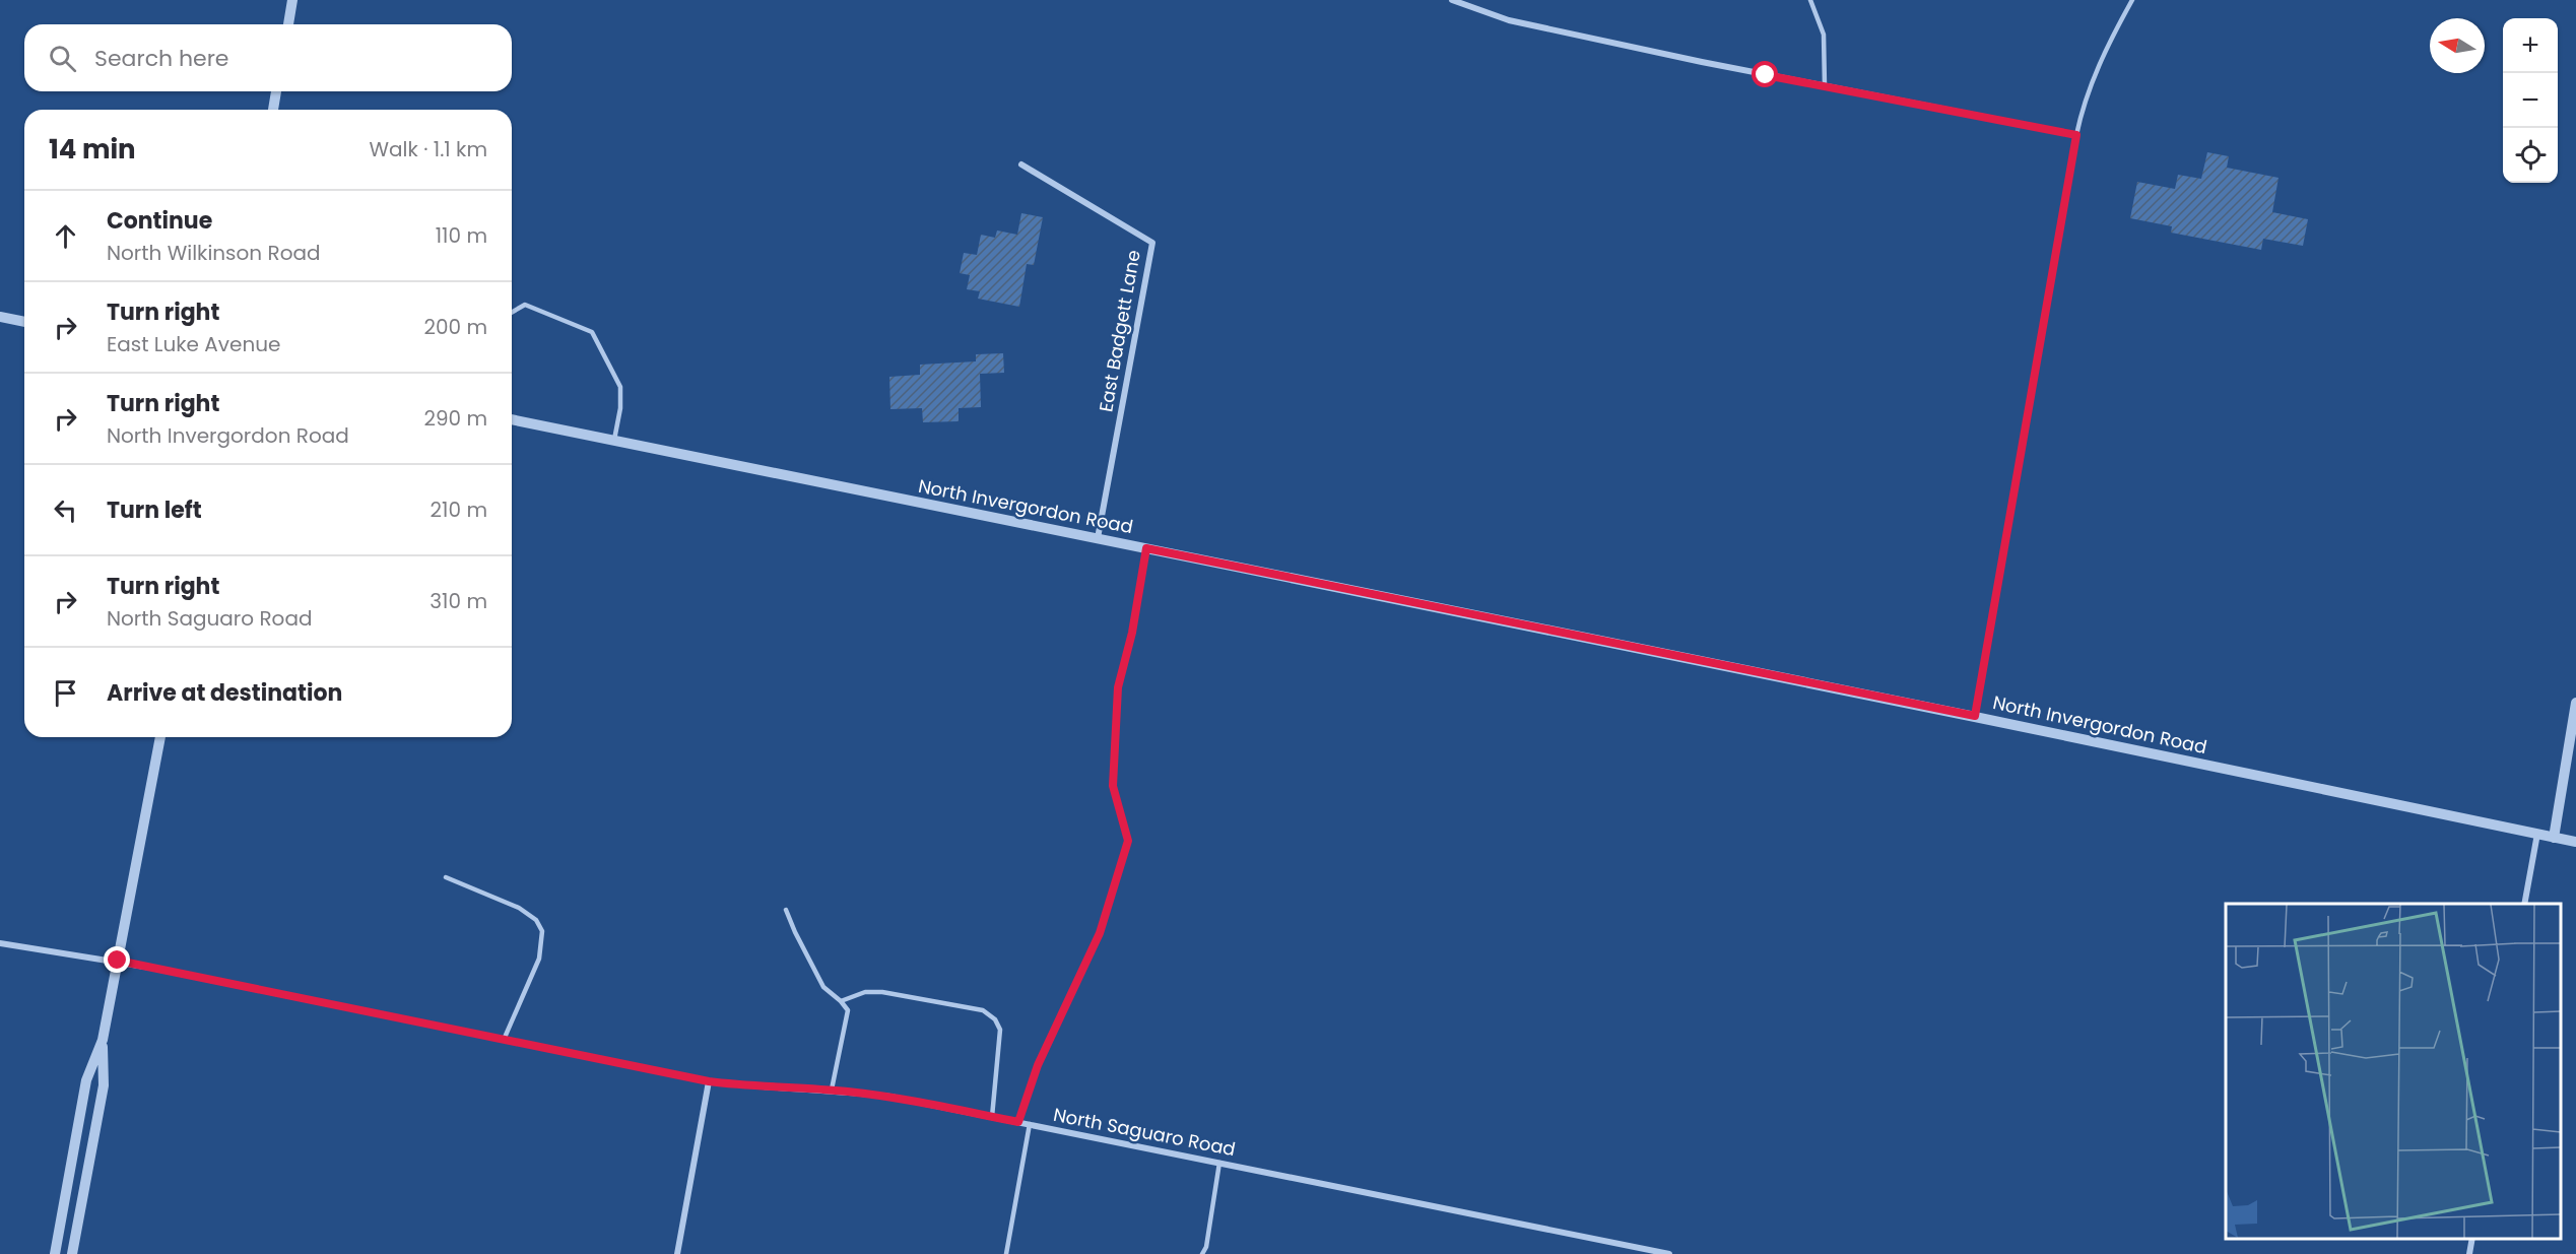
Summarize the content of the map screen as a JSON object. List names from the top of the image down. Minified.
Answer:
{"streets":{"street":["East Badgett Lane","North Invergordon Road","North Saguaro Road"]},"crossings":[["East Badgett Lane","North Invergordon Road"]],"north":"left","page":{"map_buttons":["+","−"],"search":"Search here","heading":["14 min","Walk · 1.1 km"],"list":[["Continue","North Wilkinson Road","110 m"],["Turn right","East Luke Avenue","200 m"],["Turn right","North Invergordon Road","290 m"],["Turn left","210 m"],["Turn right","North Saguaro Road","310 m"],"Arrive at destination"]}}
